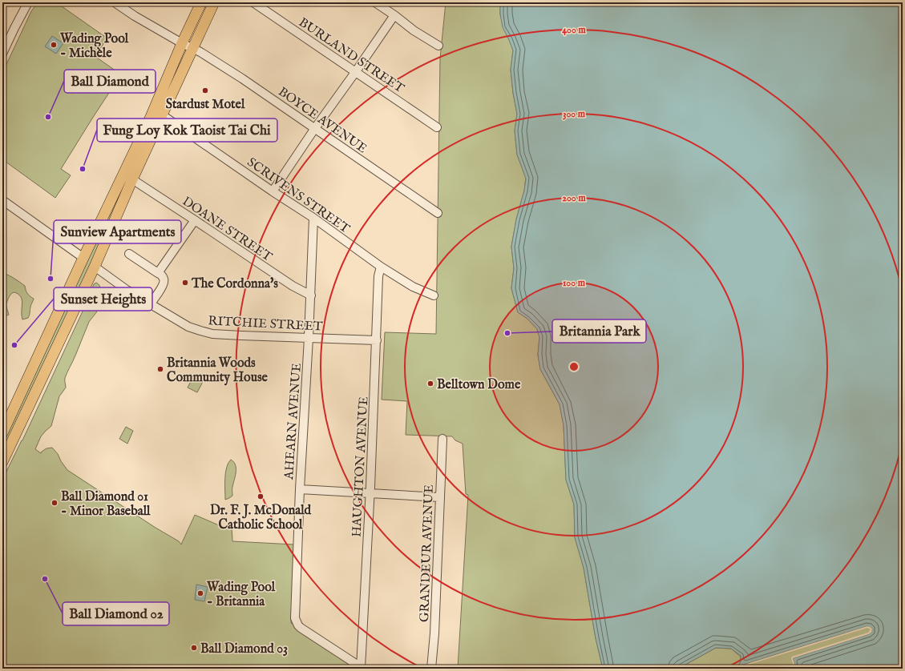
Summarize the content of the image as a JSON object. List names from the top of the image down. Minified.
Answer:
{"streets":{"street":["BURLAND STREET","BOYCE AVENUE","SCRIVENS STREET","DOANE STREET","RITCHIE STREET","AHEARN AVENUE","HAUGHTON AVENUE","GRANDEUR AVENUE"]},"crossings":[["SCRIVENS STREET","AHEARN AVENUE"],["SCRIVENS STREET","HAUGHTON AVENUE"],["DOANE STREET","AHEARN AVENUE"],["RITCHIE STREET","AHEARN AVENUE"],["RITCHIE STREET","HAUGHTON AVENUE"],["AHEARN AVENUE","HAUGHTON AVENUE"]],"places":["Wading Pool - Michèle","Stardust Motel","Ball Diamond","Fung Loy Kok Taoist Tai Chi","Sunview Apartments","The Cordonna's","Britannia Park","Sunset Heights","Britannia Woods Community House","Belltown Dome","Dr. F. J. McDonald Catholic School","Ball Diamond 01 - Minor Baseball","Ball Diamond 02","Wading Pool - Britannia","Ball Diamond 03"],"rings":["400 m","300 m","200 m","100 m"]}
